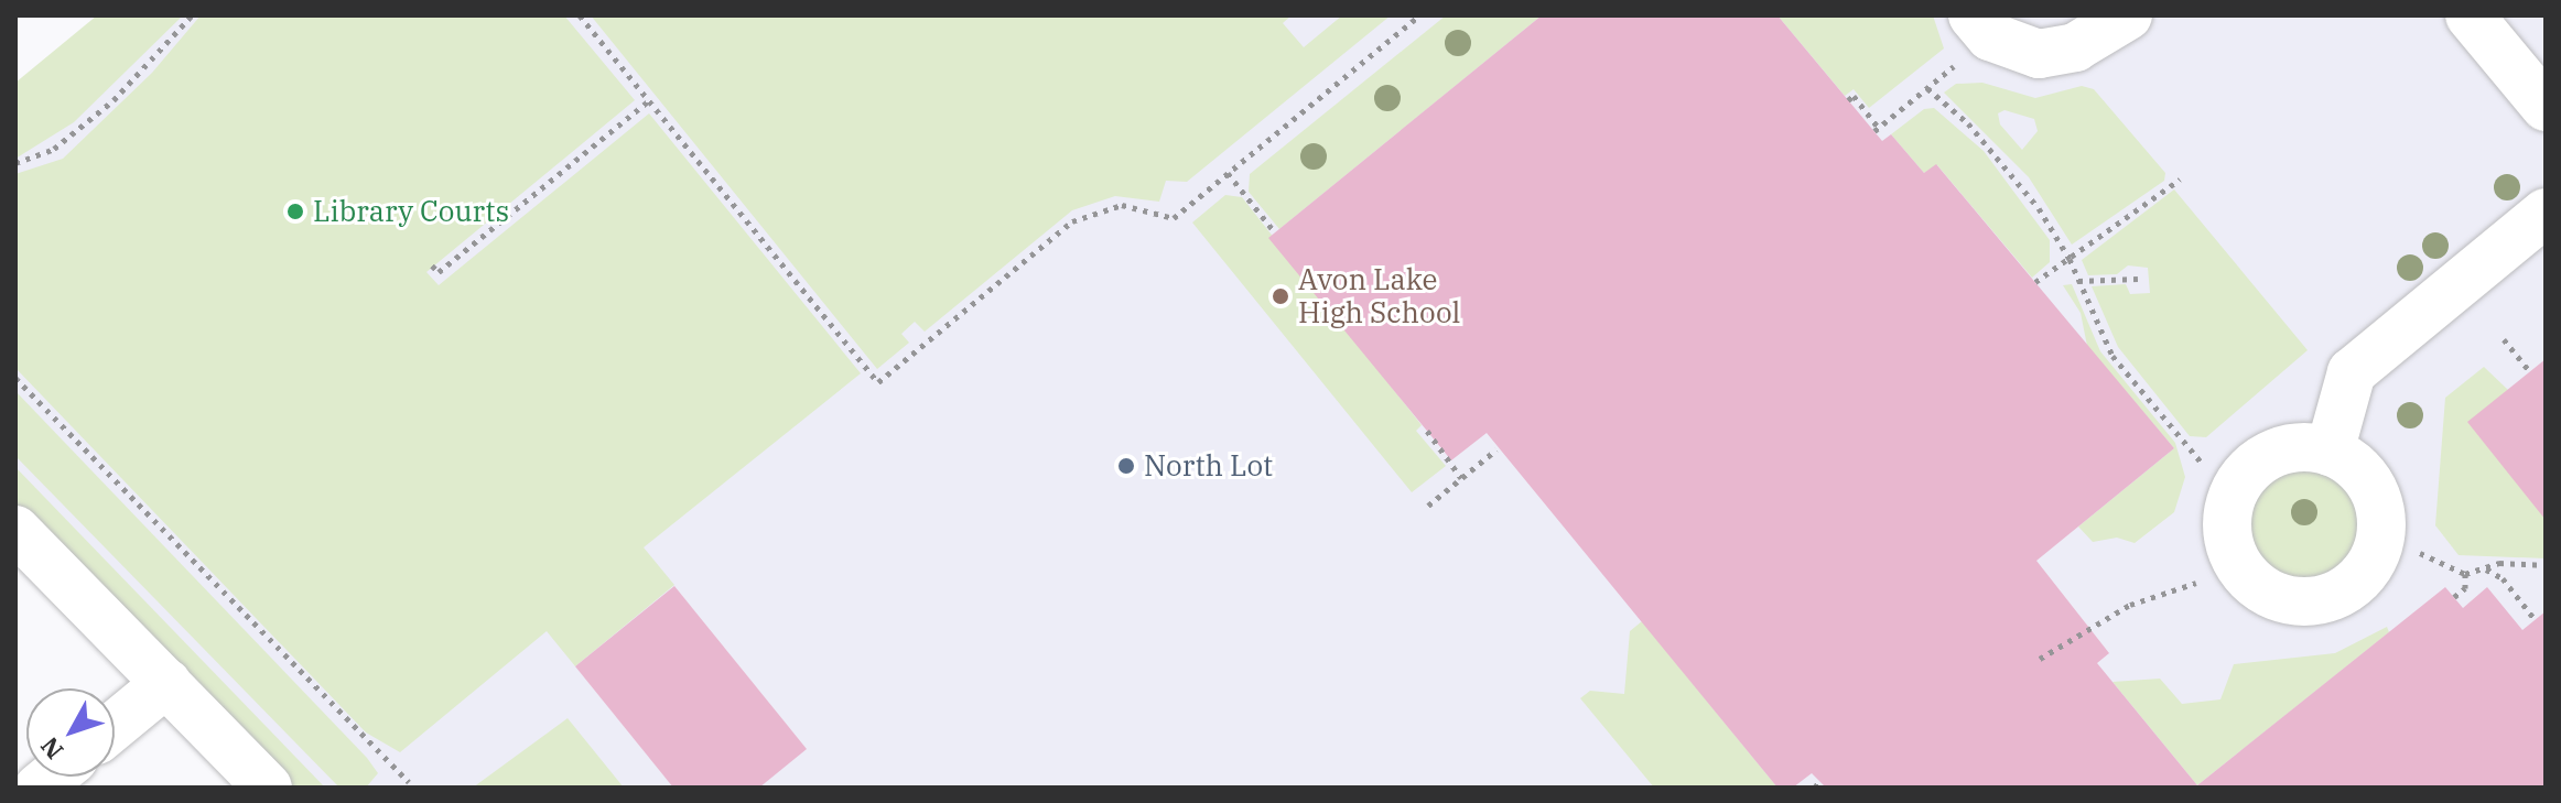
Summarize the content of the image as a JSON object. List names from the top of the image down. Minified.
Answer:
{"places":["Library Courts","Avon Lake High School","North Lot"],"north":"bottom left"}
